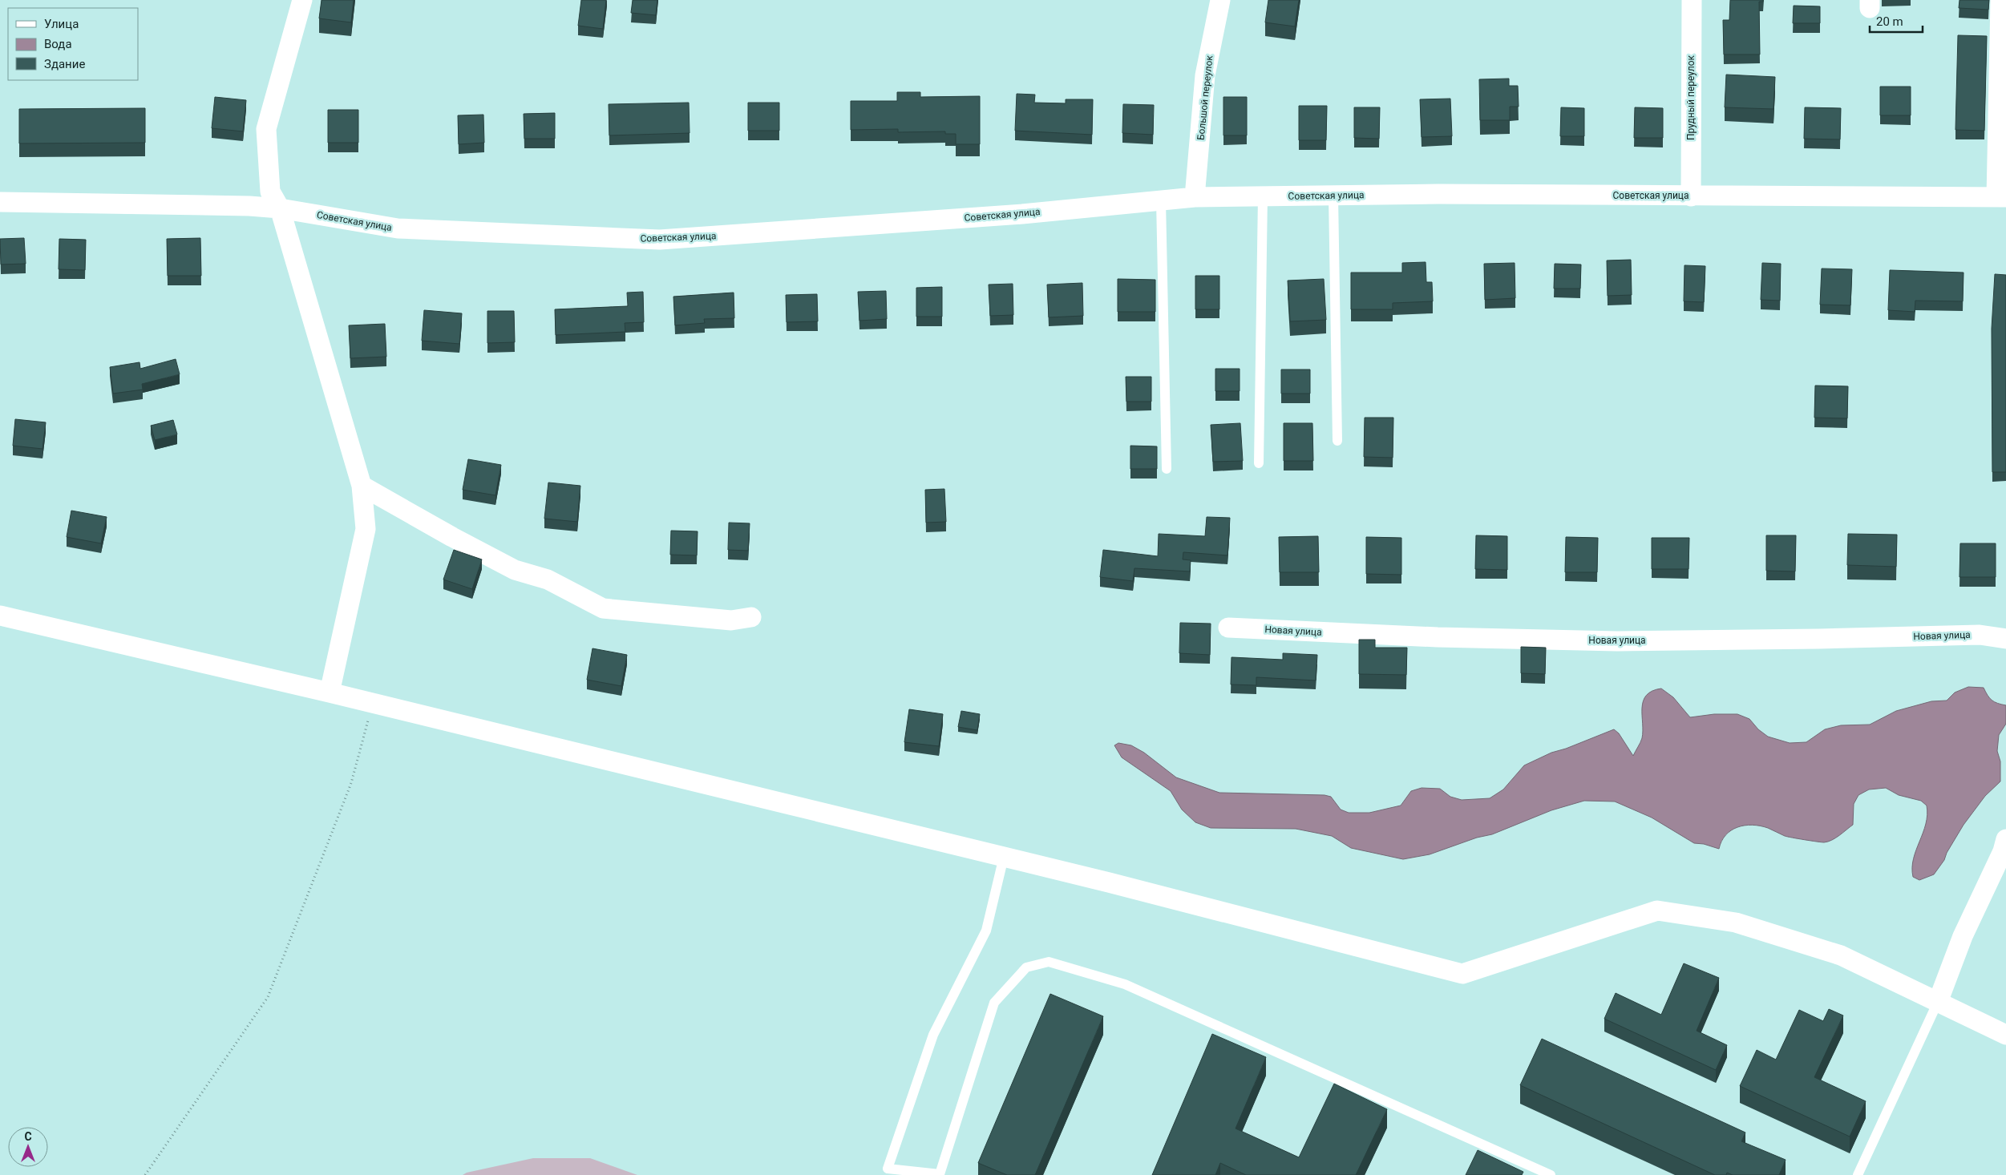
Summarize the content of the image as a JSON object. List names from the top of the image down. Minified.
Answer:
{"streets":{"street":["Большой переулок","Прудный переулок","Советская улица","Новая улица"]},"crossings":[["Большой переулок","Советская улица"],["Прудный переулок","Советская улица"]],"legend":["Улица","Вода","Здание"],"scale_bar":"20 m","north":"top"}
